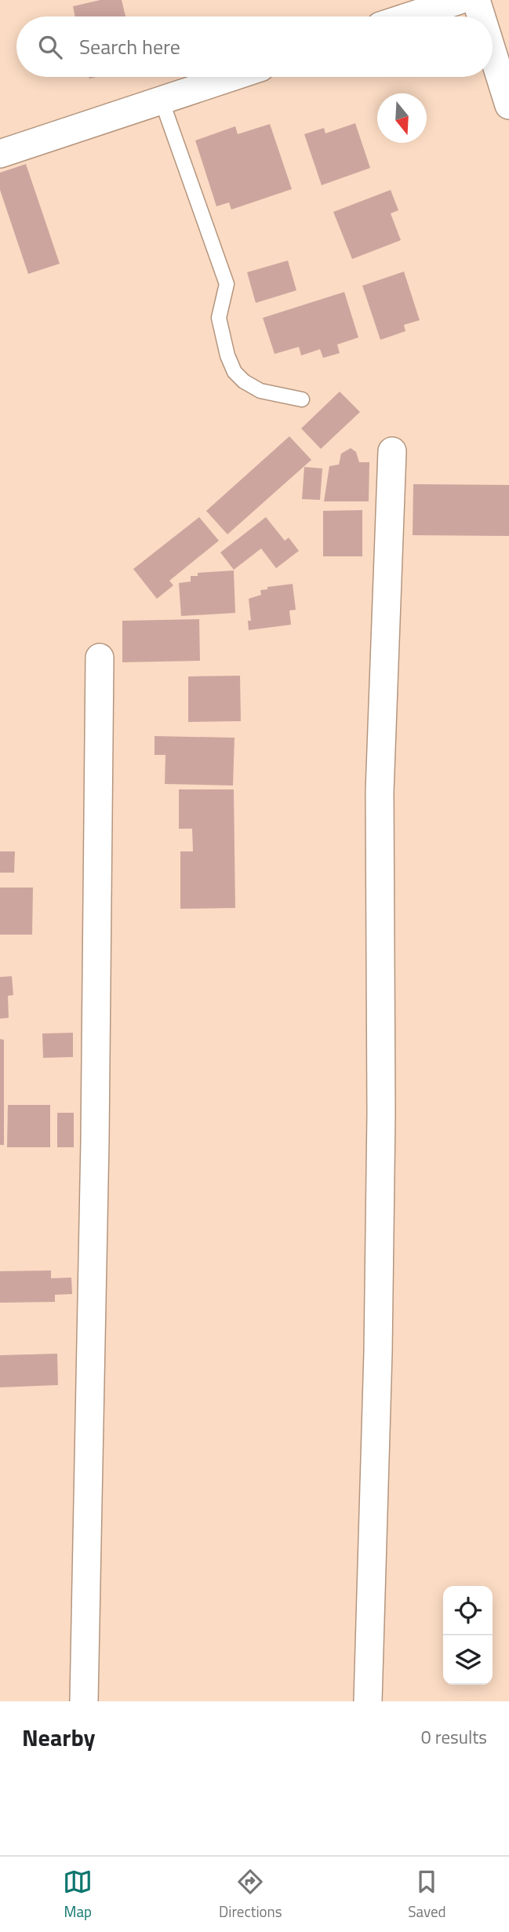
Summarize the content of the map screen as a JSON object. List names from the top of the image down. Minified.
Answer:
{"north":"bottom","page":{"search":"Search here","heading":["Nearby","0 results"],"nav":["Map","Directions","Saved"]}}
